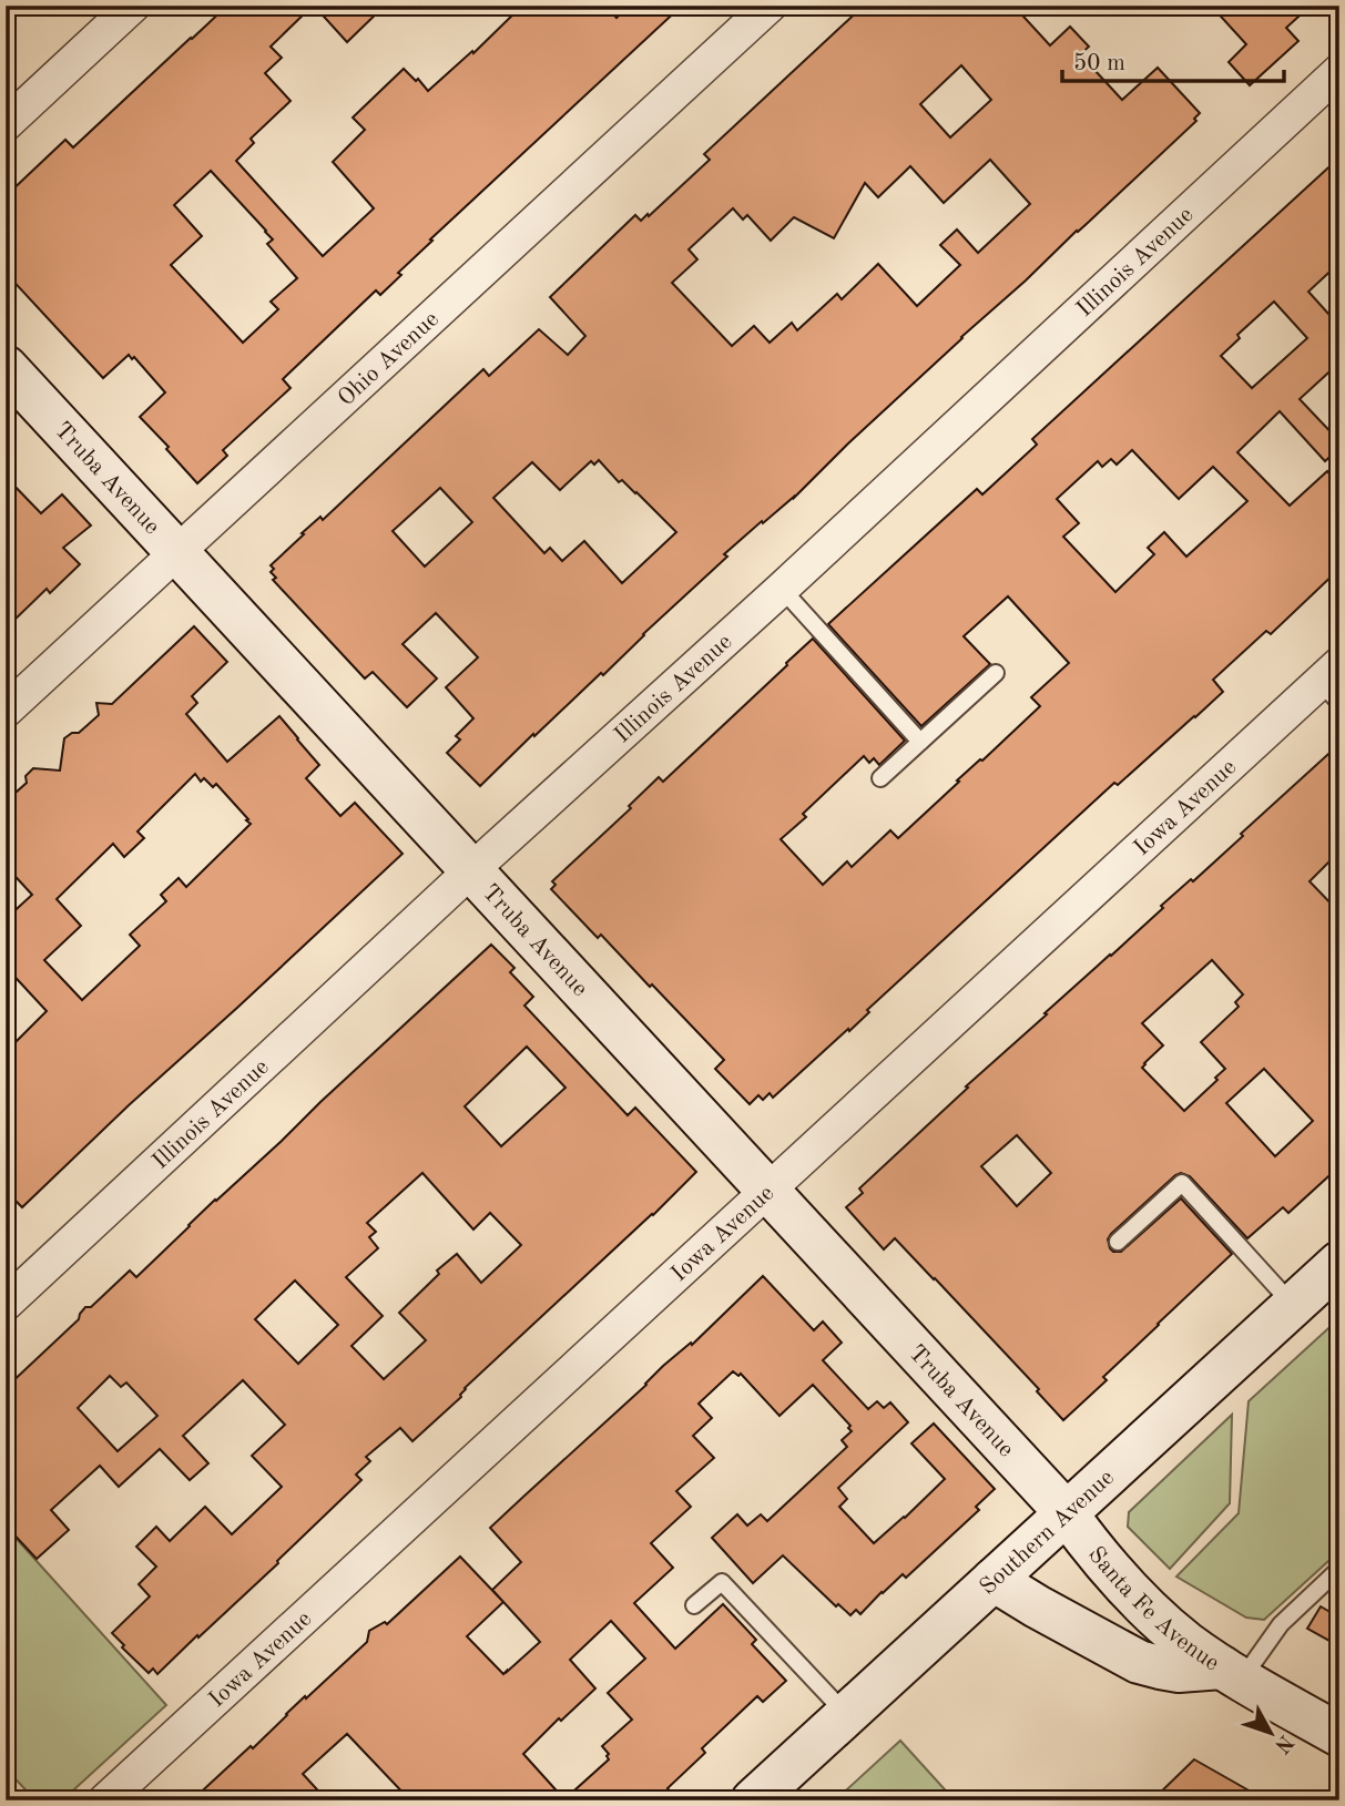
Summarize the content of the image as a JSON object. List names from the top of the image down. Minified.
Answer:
{"streets":{"street":["Illinois Avenue","Ohio Avenue","Truba Avenue","Iowa Avenue","Southern Avenue","Santa Fe Avenue"]},"crossings":[["Illinois Avenue","Truba Avenue"],["Ohio Avenue","Truba Avenue"],["Truba Avenue","Iowa Avenue"],["Truba Avenue","Southern Avenue"],["Truba Avenue","Santa Fe Avenue"],["Southern Avenue","Santa Fe Avenue"]],"scale_bar":"50 m","north":"bottom right"}
